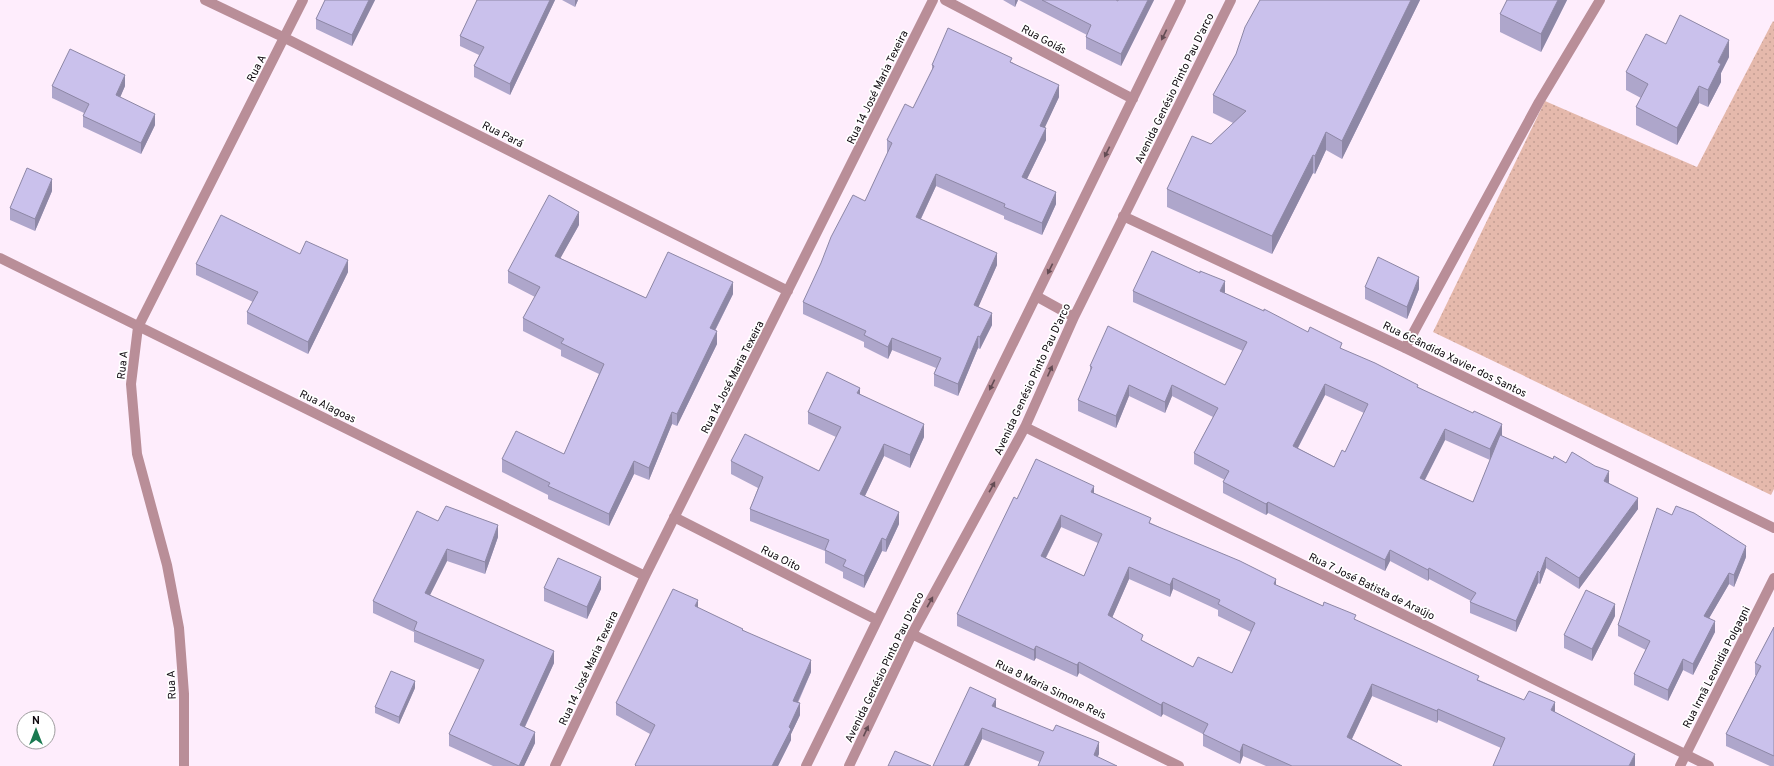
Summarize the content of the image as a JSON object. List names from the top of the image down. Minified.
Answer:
{"streets":{"street":["Rua Goiás","Rua A","Rua 14 José Maria Texeira","Avenida Genésio Pinto Pau D'arco","Rua Pará","Rua 6Cândida Xavier dos Santos","Rua Alagoas","Rua Oito","Rua 7 José Batista de Araújo","Rua Irmã Leonidia Polgagni","Rua 8 Maria Simone Reis"]},"crossings":[["Rua A","Rua Pará"],["Rua A","Rua Alagoas"],["Rua 14 José Maria Texeira","Rua Pará"],["Rua 14 José Maria Texeira","Rua Alagoas"],["Rua 14 José Maria Texeira","Rua Oito"],["Avenida Genésio Pinto Pau D'arco","Rua 6Cândida Xavier dos Santos"],["Avenida Genésio Pinto Pau D'arco","Rua 7 José Batista de Araújo"],["Avenida Genésio Pinto Pau D'arco","Rua 8 Maria Simone Reis"],["Rua 7 José Batista de Araújo","Rua Irmã Leonidia Polgagni"]],"north":"top"}
